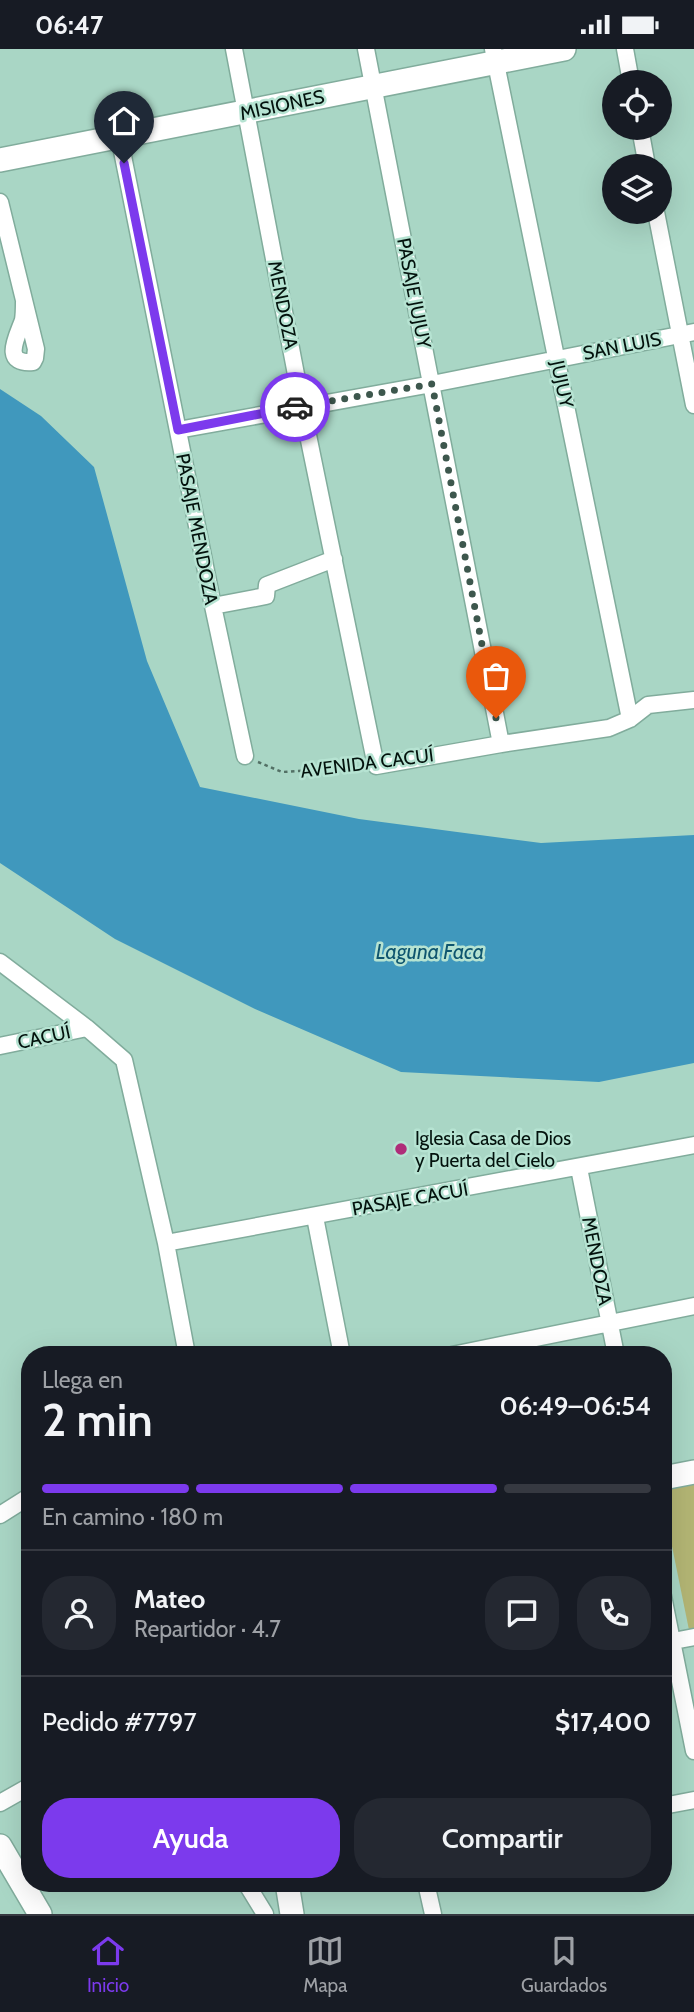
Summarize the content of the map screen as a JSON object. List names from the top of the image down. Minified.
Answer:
{"streets":{"street":["MISIONES","PASAJE JUJUY","MENDOZA","SAN LUIS","JUJUY","PASAJE MENDOZA","AVENIDA CACUÍ","CACUÍ","PASAJE CACUÍ"]},"crossings":[["MISIONES","PASAJE JUJUY"],["MISIONES","MENDOZA"],["MISIONES","JUJUY"],["MISIONES","PASAJE MENDOZA"],["PASAJE JUJUY","SAN LUIS"],["PASAJE JUJUY","AVENIDA CACUÍ"],["MENDOZA","SAN LUIS"],["MENDOZA","AVENIDA CACUÍ"],["MENDOZA","PASAJE CACUÍ"],["SAN LUIS","JUJUY"],["SAN LUIS","PASAJE MENDOZA"],["JUJUY","AVENIDA CACUÍ"],["PASAJE MENDOZA","AVENIDA CACUÍ"]],"water":["Laguna Faca"],"places":["Iglesia Casa de Dios y Puerta del Cielo"],"page":{"status":"06:47","heading":["2 min","Llega en","06:49–06:54"],"panel":["Mateo","Repartidor · 4.7","Pedido #7797","$17,400"],"bar":"En camino · 180 m","buttons":["Ayuda","Compartir"],"tabs":["Inicio","Mapa","Guardados"]}}
